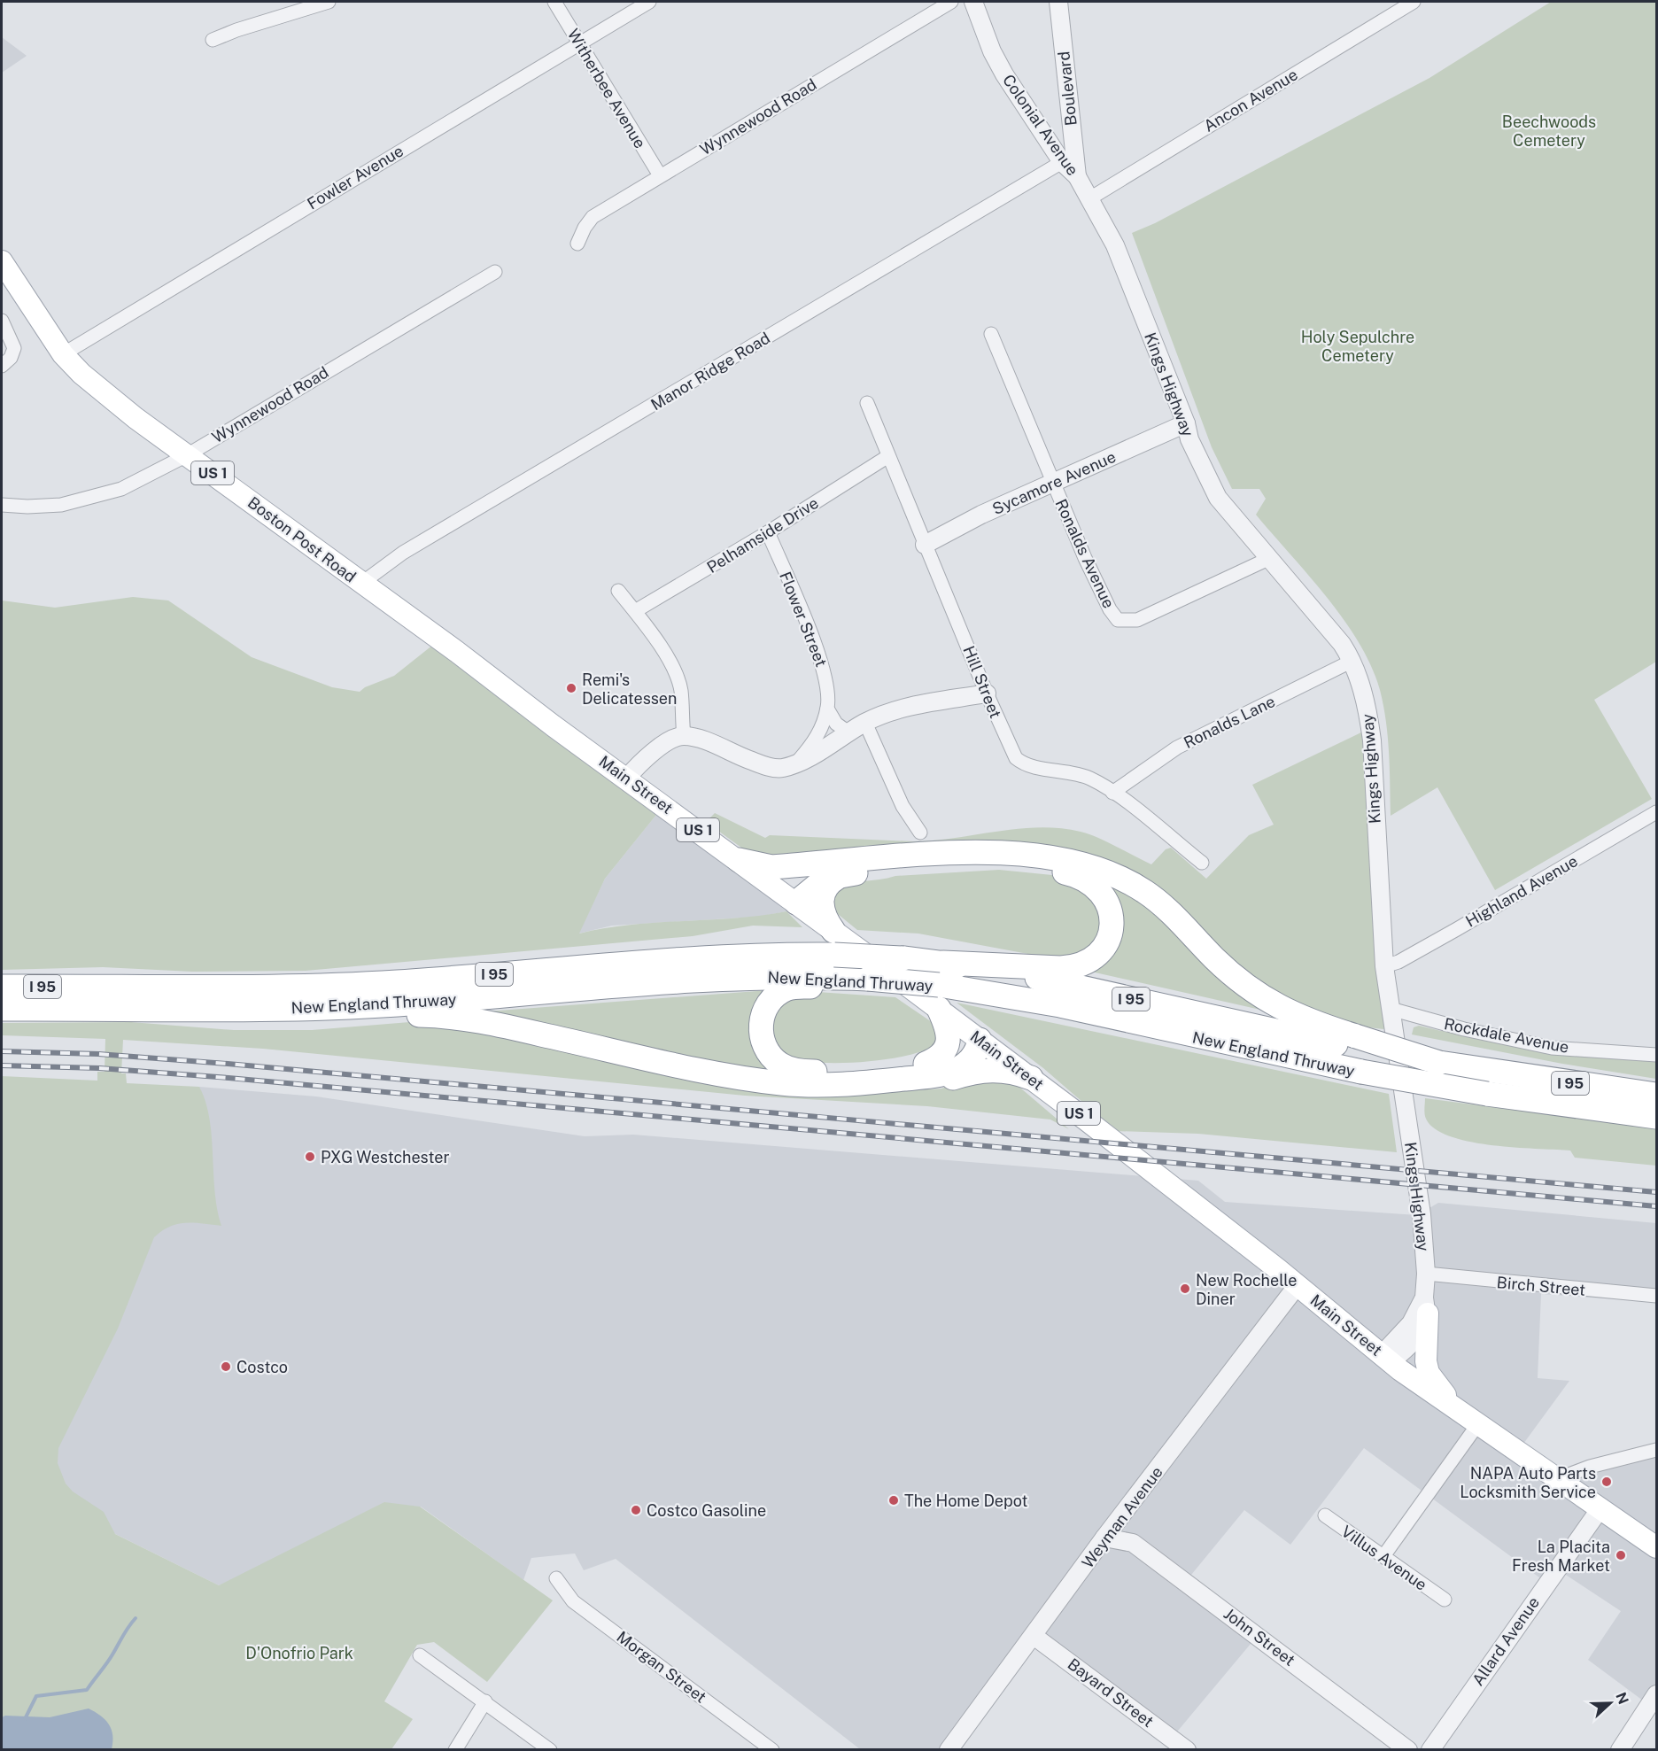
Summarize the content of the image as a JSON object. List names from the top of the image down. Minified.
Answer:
{"streets":{"highway":["I 95","New England Thruway"],"main road":["US 1","Boston Post Road","Main Street"],"street":["Witherbee Avenue","Boulevard","Ancon Avenue","Wynnewood Road","Colonial Avenue","Fowler Avenue","Manor Ridge Road","Kings Highway","Sycamore Avenue","Pelhamside Drive","Ronalds Avenue","Flower Street","Hill Street","Ronalds Lane","Highland Avenue","Rockdale Avenue","Birch Street","Weyman Avenue","Villus Avenue","John Street","Allard Avenue","Morgan Street","Bayard Street"]},"crossings":[["Witherbee Avenue","Wynnewood Road"],["Witherbee Avenue","Fowler Avenue"],["Boulevard","Colonial Avenue"],["Ancon Avenue","Colonial Avenue"],["Wynnewood Road","Boston Post Road"],["Colonial Avenue","Manor Ridge Road"],["Colonial Avenue","Kings Highway"],["Fowler Avenue","Boston Post Road"],["Manor Ridge Road","Boston Post Road"],["Kings Highway","Sycamore Avenue"],["Kings Highway","Ronalds Avenue"],["Kings Highway","Ronalds Lane"],["Kings Highway","Main Street"],["Kings Highway","Highland Avenue"],["Kings Highway","Rockdale Avenue"],["Kings Highway","Birch Street"],["Sycamore Avenue","Ronalds Avenue"],["Sycamore Avenue","Hill Street"],["Pelhamside Drive","Flower Street"],["Pelhamside Drive","Hill Street"],["Boston Post Road","Main Street"],["Hill Street","Ronalds Lane"],["Main Street","New England Thruway"],["Main Street","Weyman Avenue"],["Main Street","Allard Avenue"],["I 95","New England Thruway"],["Weyman Avenue","John Street"],["Weyman Avenue","Bayard Street"]],"parks":["Beechwoods Cemetery","Holy Sepulchre Cemetery","D'Onofrio Park"],"places":["Remi's Delicatessen","PXG Westchester","New Rochelle Diner","Costco","NAPA Auto Parts Locksmith Service","The Home Depot","Costco Gasoline","La Placita Fresh Market"],"north":"right"}
